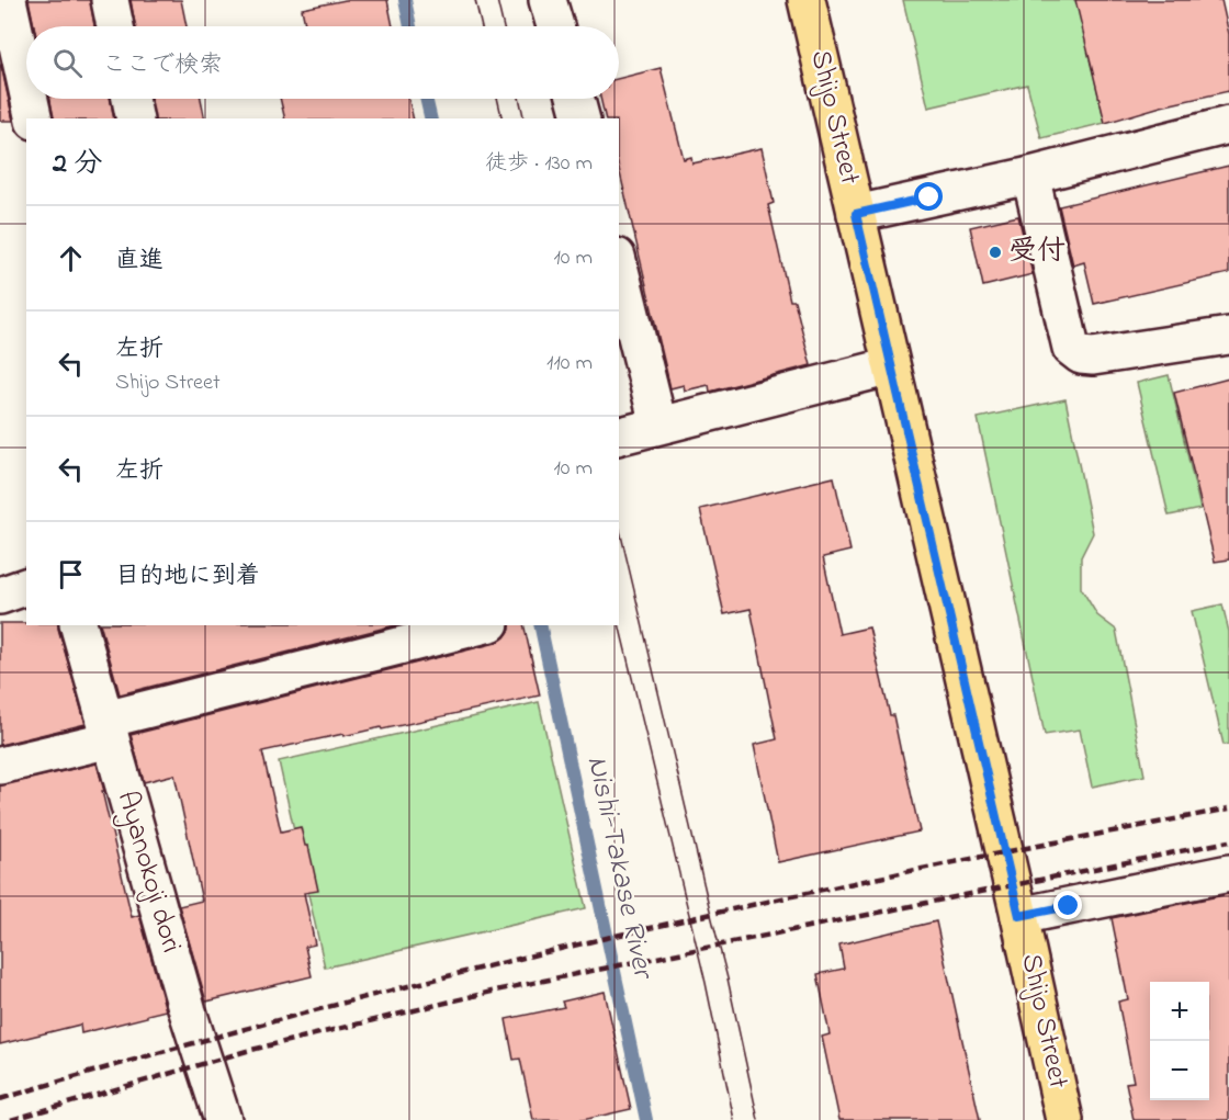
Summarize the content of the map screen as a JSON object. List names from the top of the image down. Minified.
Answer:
{"streets":{"main road":["Shijo Street"],"street":["Ayanokoji dori"]},"water":["Nishi-Takase River"],"places":["受付"],"page":{"search":"ここで検索","heading":["2 分","徒歩 · 130 m"],"list":[["直進","10 m"],["左折","Shijo Street","110 m"],["左折","10 m"],"目的地に到着"],"map_buttons":["+","−"]}}
